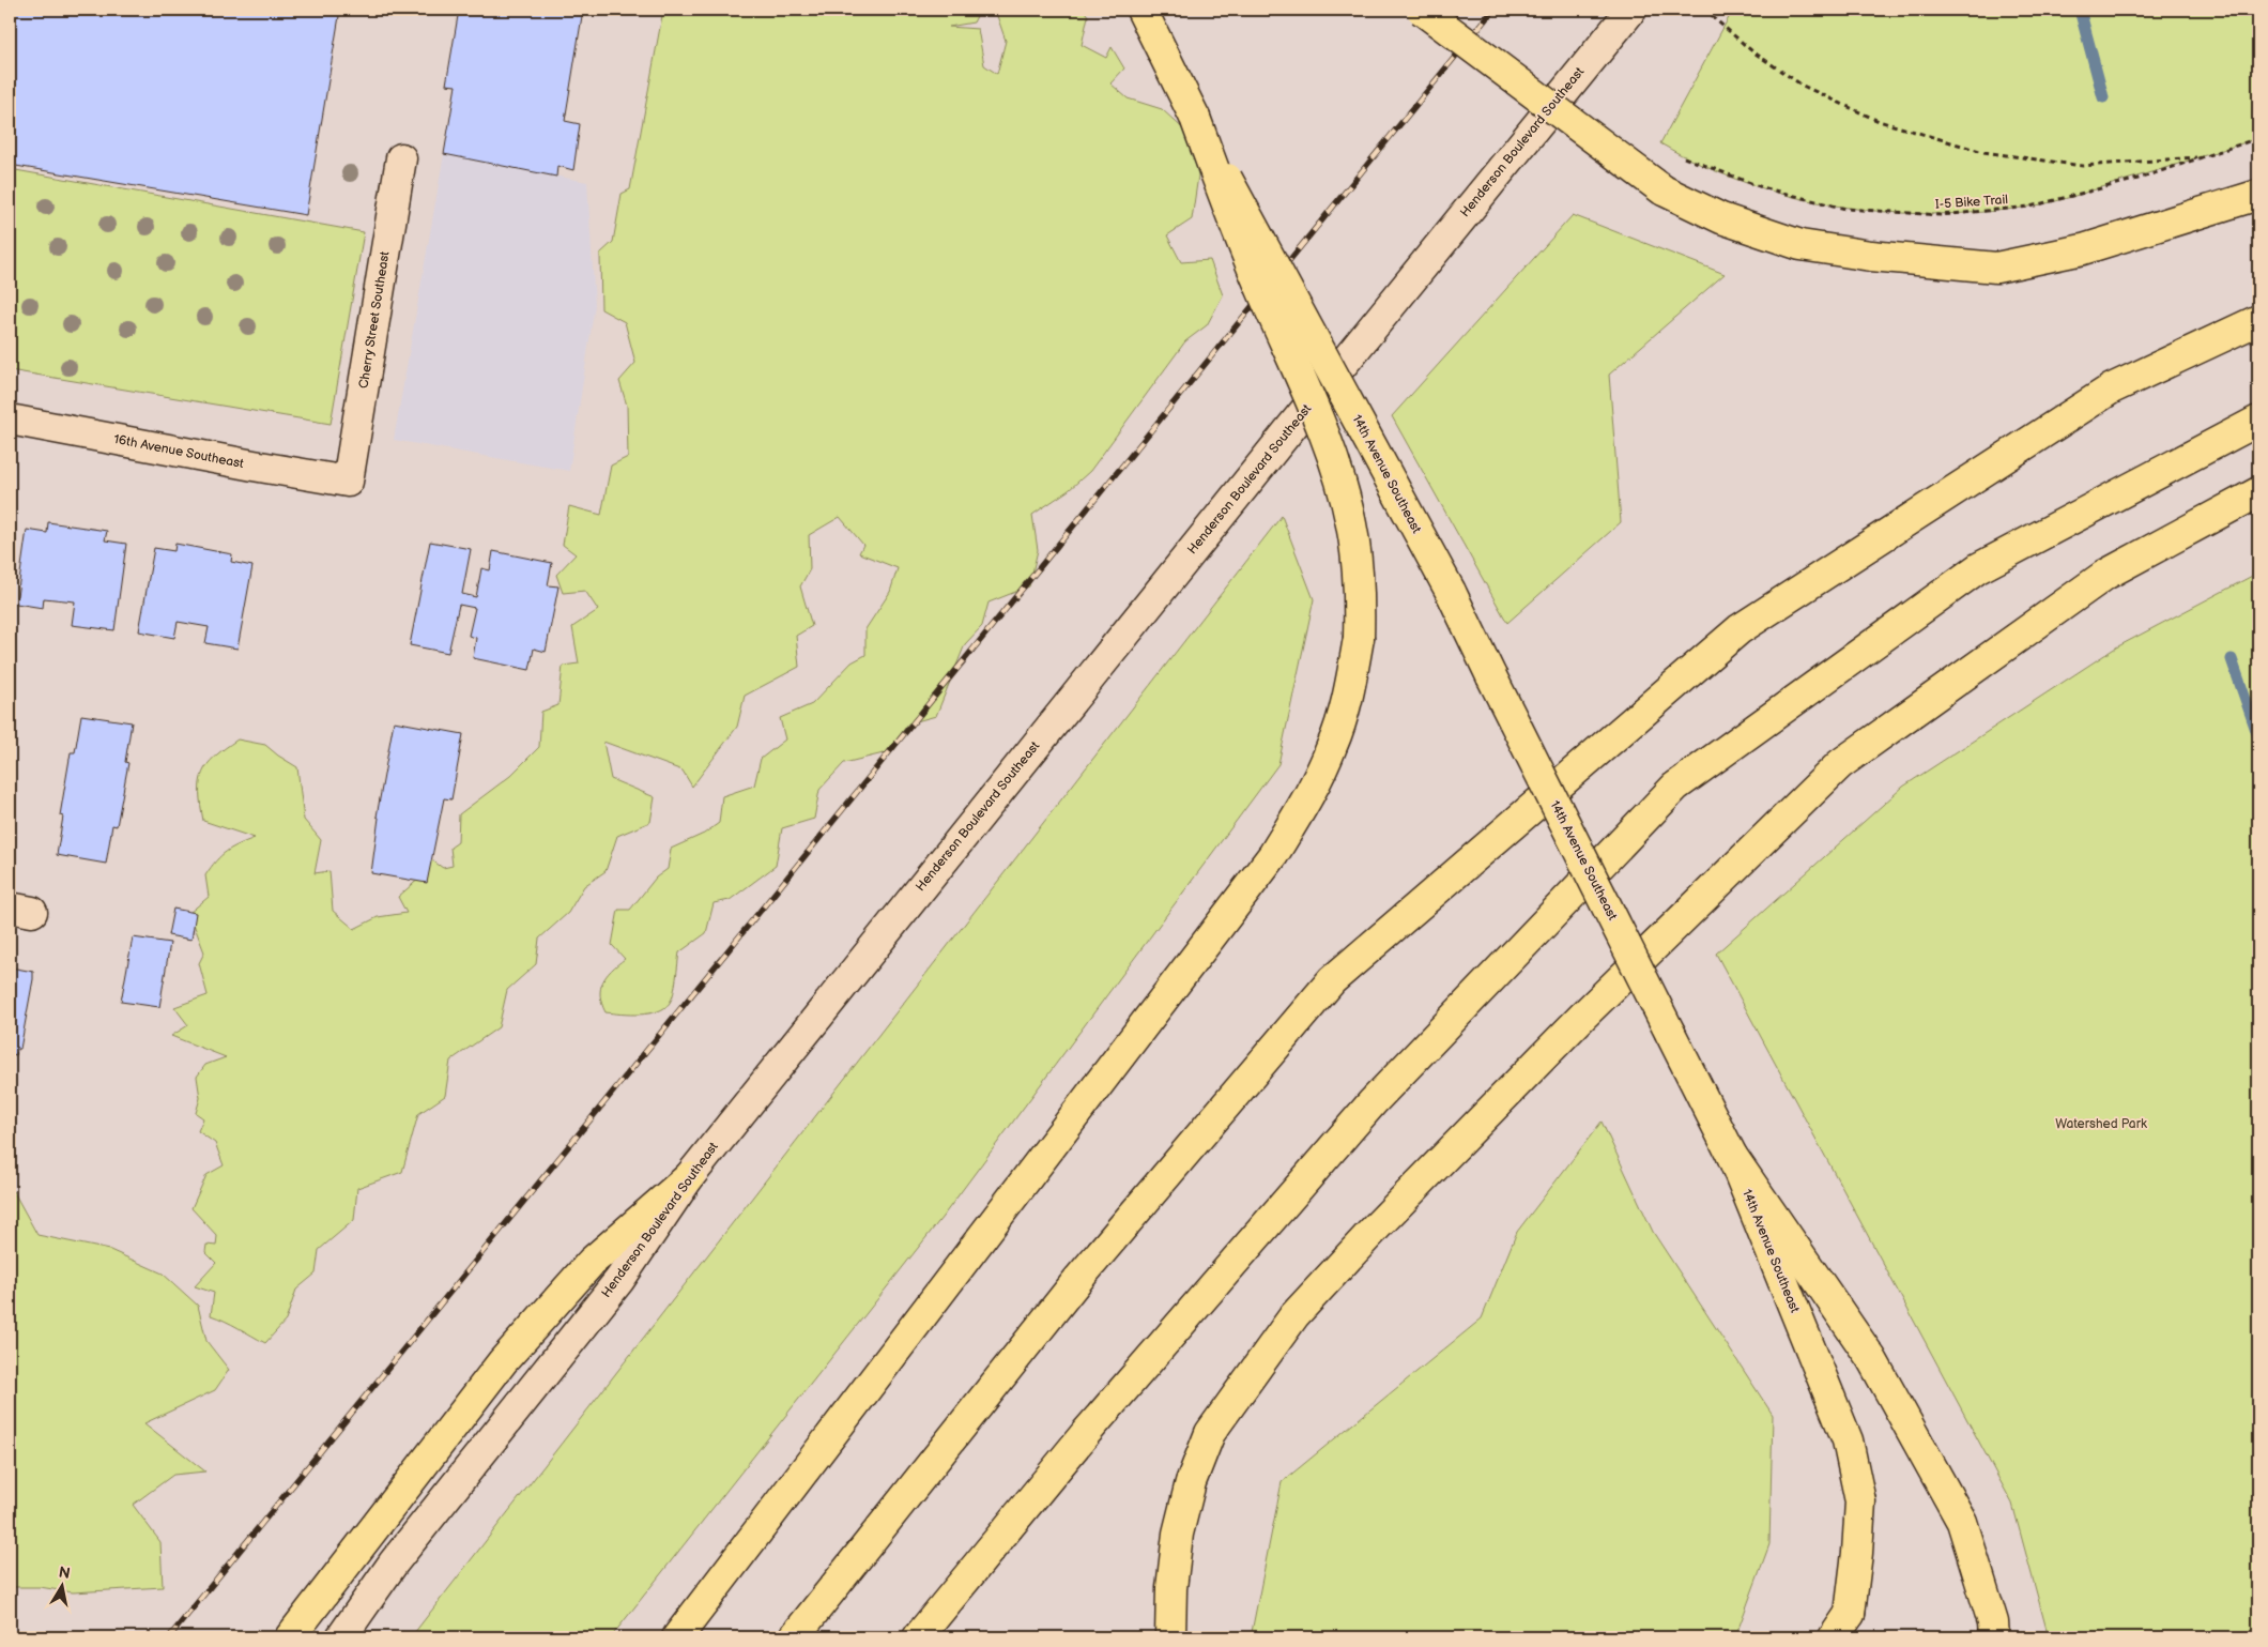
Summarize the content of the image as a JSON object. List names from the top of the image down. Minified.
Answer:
{"streets":{"main road":["Henderson Boulevard Southeast","Cherry Street Southeast","16th Avenue Southeast","14th Avenue Southeast"],"path":["I-5 Bike Trail"]},"crossings":[["Cherry Street Southeast","16th Avenue Southeast"]],"parks":["Watershed Park"],"north":"top"}
